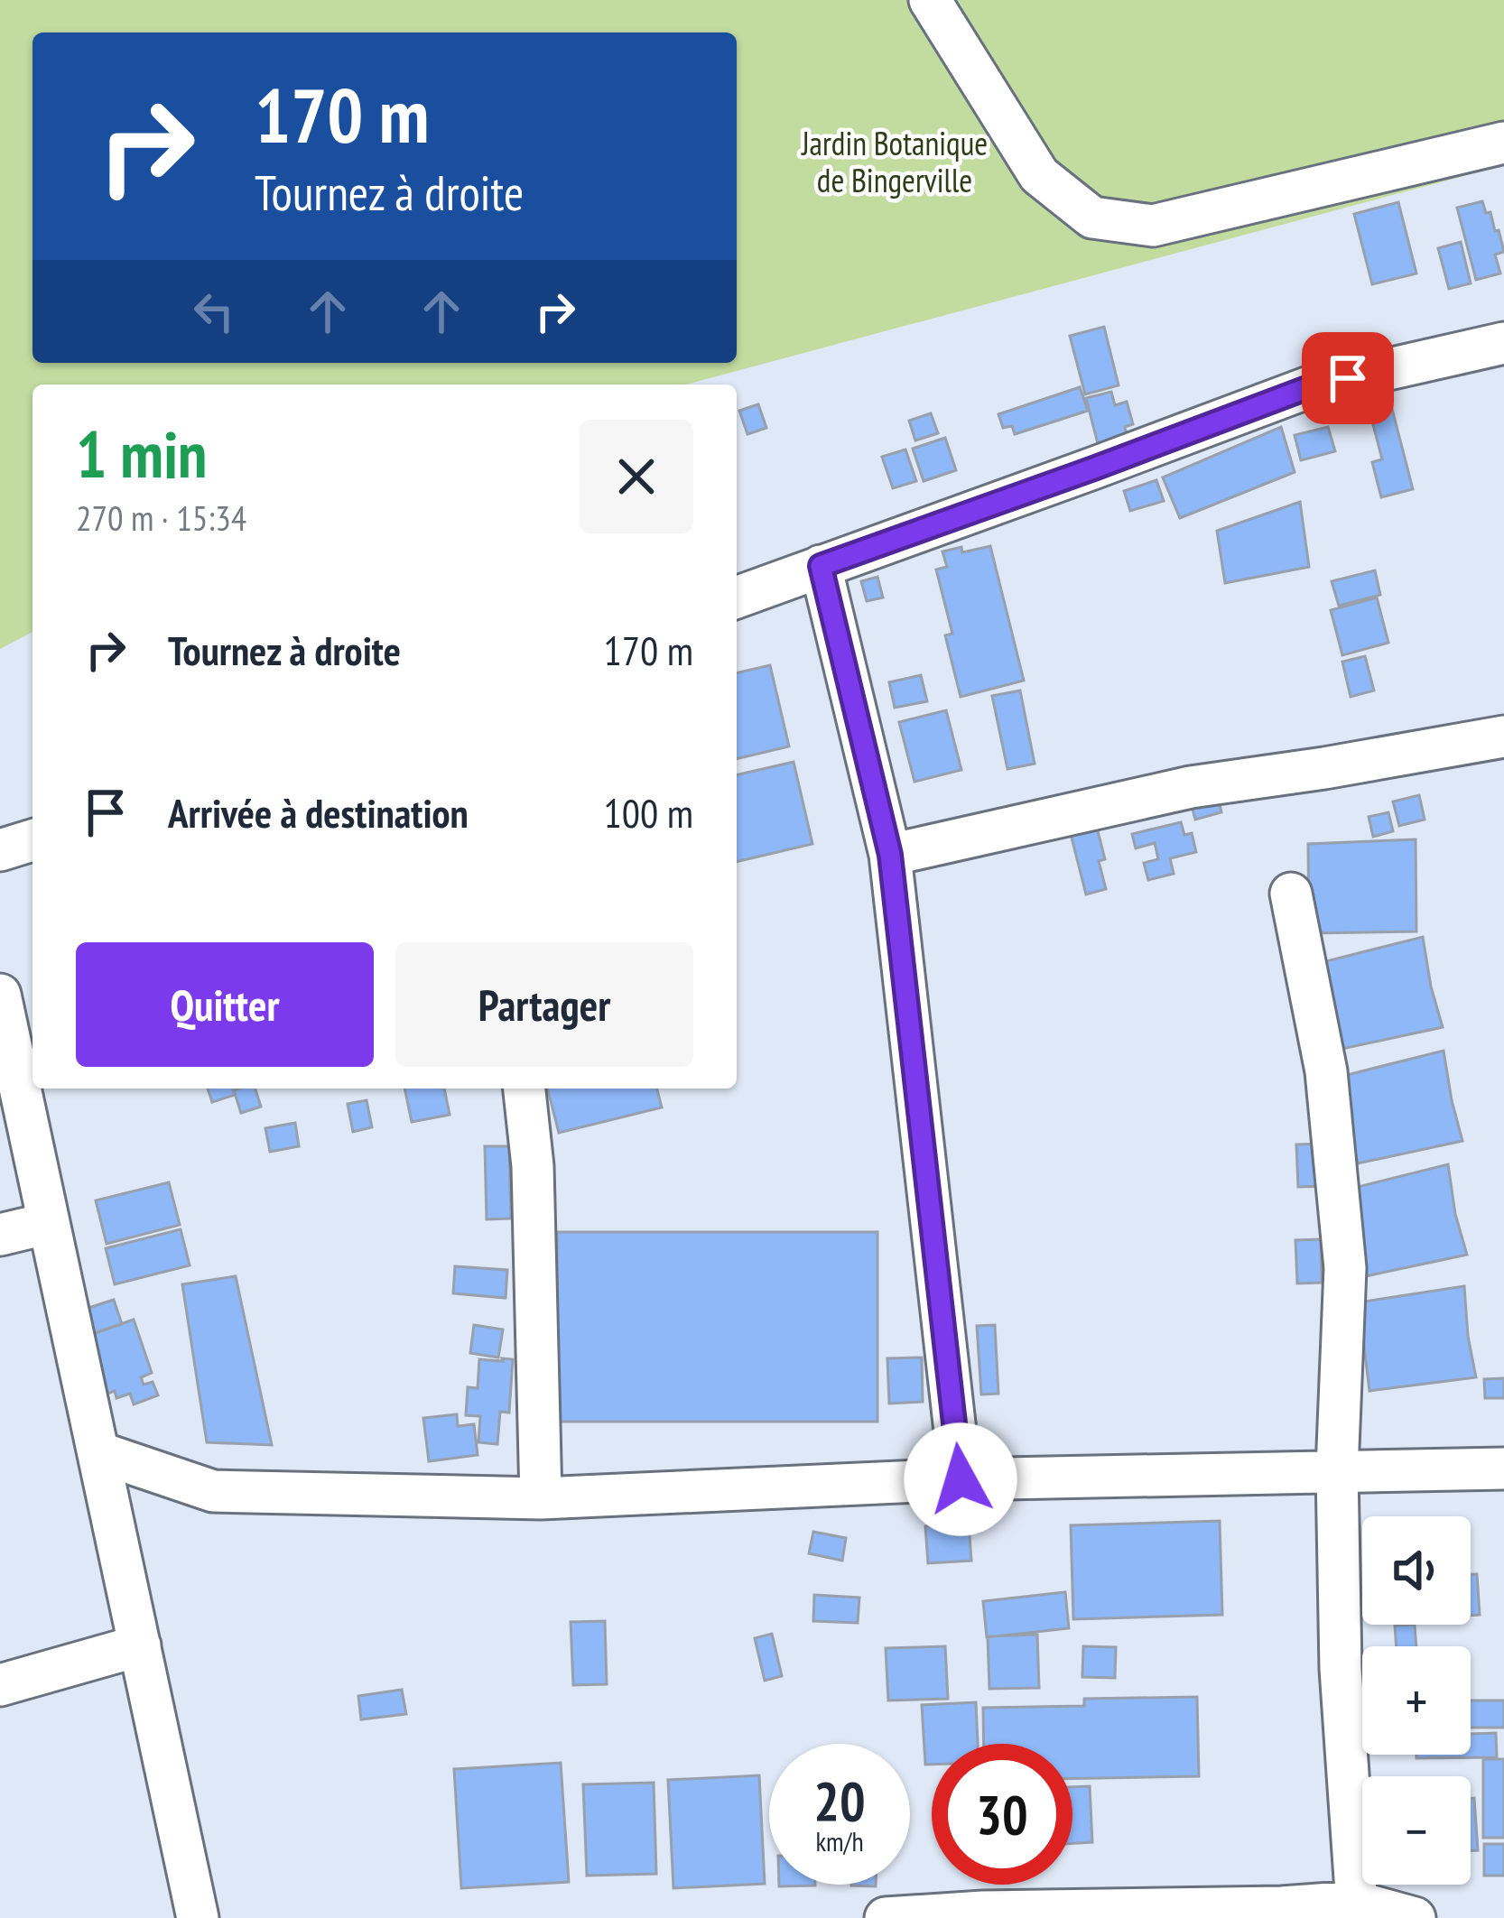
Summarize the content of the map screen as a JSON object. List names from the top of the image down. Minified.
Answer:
{"parks":["Jardin Botanique de Bingerville"],"page":{"turn":["170 m","Tournez à droite"],"heading":["1 min","270 m · 15:34"],"list":[{"name":"Tournez à droite","value":"170 m"},{"name":"Arrivée à destination","value":"100 m"}],"buttons":["Quitter","Partager"],"map_buttons":["+","−"],"speed":"20 km/h","limit":"30"}}
